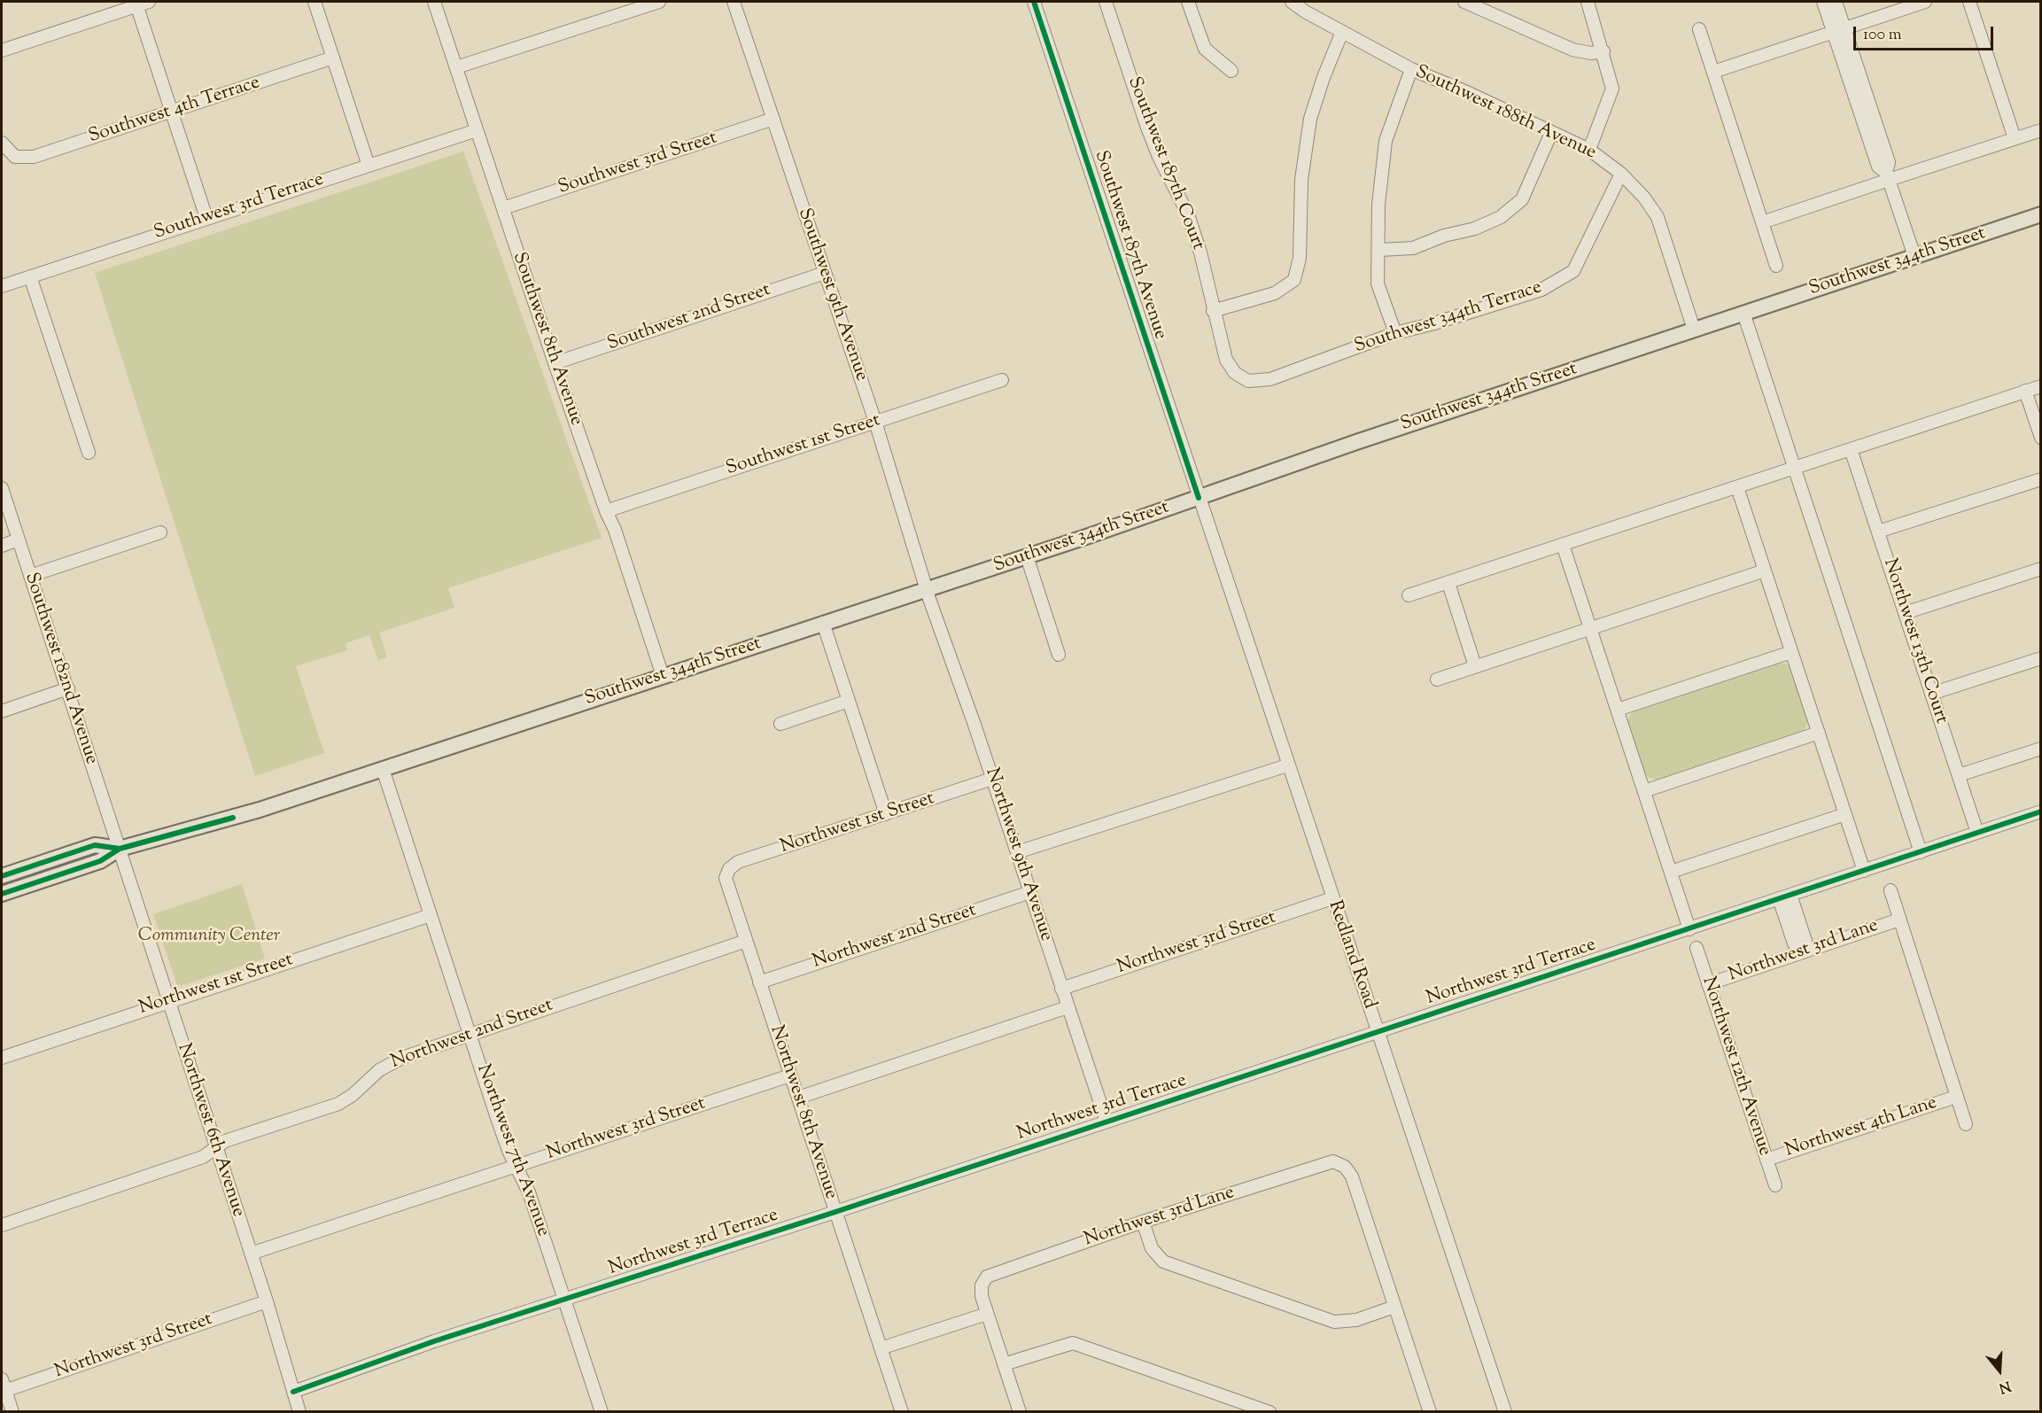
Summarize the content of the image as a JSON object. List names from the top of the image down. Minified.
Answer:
{"streets":{"main road":["Southwest 344th Street"],"street":["Southwest 4th Terrace","Southwest 188th Avenue","Southwest 3rd Street","Southwest 187th Court","Southwest 3rd Terrace","Southwest 187th Avenue","Southwest 9th Avenue","Southwest 2nd Street","Southwest 344th Terrace","Southwest 8th Avenue","Southwest 1st Street","Northwest 13th Court","Southwest 182nd Avenue","Northwest 1st Street","Northwest 9th Avenue","Northwest 2nd Street","Northwest 3rd Street","Northwest 3rd Lane","Redland Road","Northwest 3rd Terrace","Northwest 12th Avenue","Northwest 8th Avenue","Northwest 4th Lane","Northwest 6th Avenue","Northwest 7th Avenue"]},"crossings":[["Southwest 188th Avenue","Southwest 344th Street"],["Southwest 188th Avenue","Southwest 344th Terrace"],["Southwest 3rd Street","Southwest 9th Avenue"],["Southwest 3rd Street","Southwest 8th Avenue"],["Southwest 187th Court","Southwest 344th Terrace"],["Southwest 3rd Terrace","Southwest 8th Avenue"],["Southwest 187th Avenue","Southwest 344th Street"],["Southwest 187th Avenue","Redland Road"],["Southwest 344th Street","Southwest 9th Avenue"],["Southwest 344th Street","Southwest 8th Avenue"],["Southwest 344th Street","Southwest 182nd Avenue"],["Southwest 344th Street","Northwest 9th Avenue"],["Southwest 344th Street","Redland Road"],["Southwest 344th Street","Northwest 6th Avenue"],["Southwest 344th Street","Northwest 7th Avenue"],["Southwest 9th Avenue","Southwest 2nd Street"],["Southwest 9th Avenue","Southwest 1st Street"],["Southwest 9th Avenue","Northwest 9th Avenue"],["Southwest 2nd Street","Southwest 8th Avenue"],["Southwest 8th Avenue","Southwest 1st Street"],["Northwest 13th Court","Northwest 3rd Terrace"],["Southwest 182nd Avenue","Northwest 6th Avenue"],["Northwest 1st Street","Northwest 9th Avenue"],["Northwest 1st Street","Northwest 8th Avenue"],["Northwest 1st Street","Northwest 6th Avenue"],["Northwest 1st Street","Northwest 7th Avenue"],["Northwest 9th Avenue","Northwest 2nd Street"],["Northwest 9th Avenue","Northwest 3rd Street"],["Northwest 9th Avenue","Northwest 3rd Terrace"],["Northwest 2nd Street","Northwest 8th Avenue"],["Northwest 2nd Street","Northwest 6th Avenue"],["Northwest 2nd Street","Northwest 7th Avenue"],["Northwest 3rd Street","Redland Road"],["Northwest 3rd Street","Northwest 8th Avenue"],["Northwest 3rd Street","Northwest 6th Avenue"],["Northwest 3rd Street","Northwest 7th Avenue"],["Northwest 3rd Lane","Northwest 12th Avenue"],["Redland Road","Northwest 3rd Terrace"],["Northwest 3rd Terrace","Northwest 8th Avenue"],["Northwest 3rd Terrace","Northwest 6th Avenue"],["Northwest 3rd Terrace","Northwest 7th Avenue"],["Northwest 12th Avenue","Northwest 4th Lane"]],"parks":["Community Center"],"scale_bar":"100 m","north":"bottom"}
